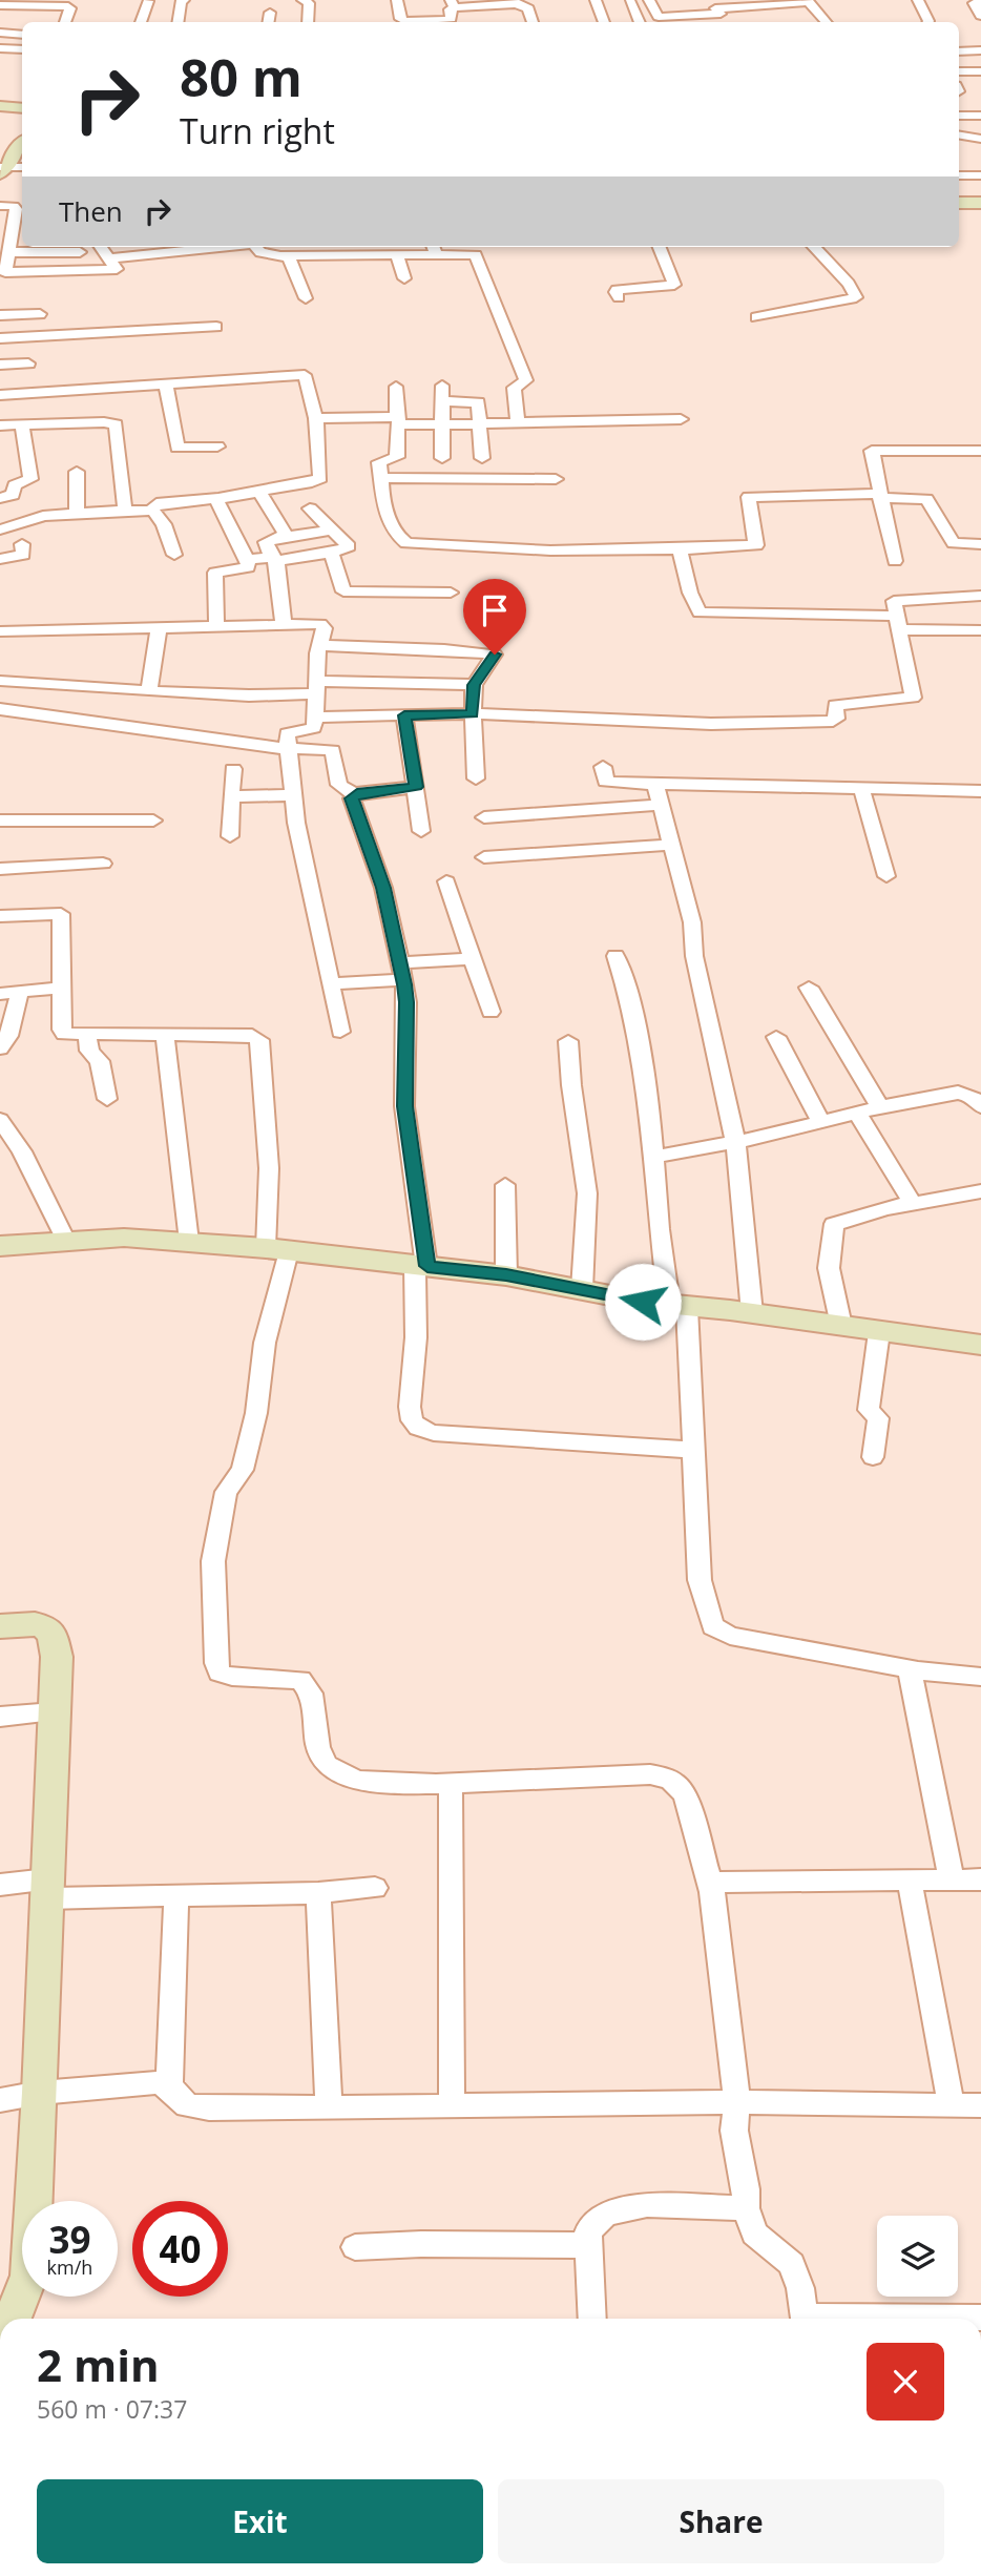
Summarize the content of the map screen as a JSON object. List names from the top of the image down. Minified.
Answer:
{"page":{"turn":["80 m","Turn right"],"then":"Then","speed":"39 km/h","limit":"40","heading":["2 min","560 m · 07:37"],"buttons":["Exit","Share"]}}
